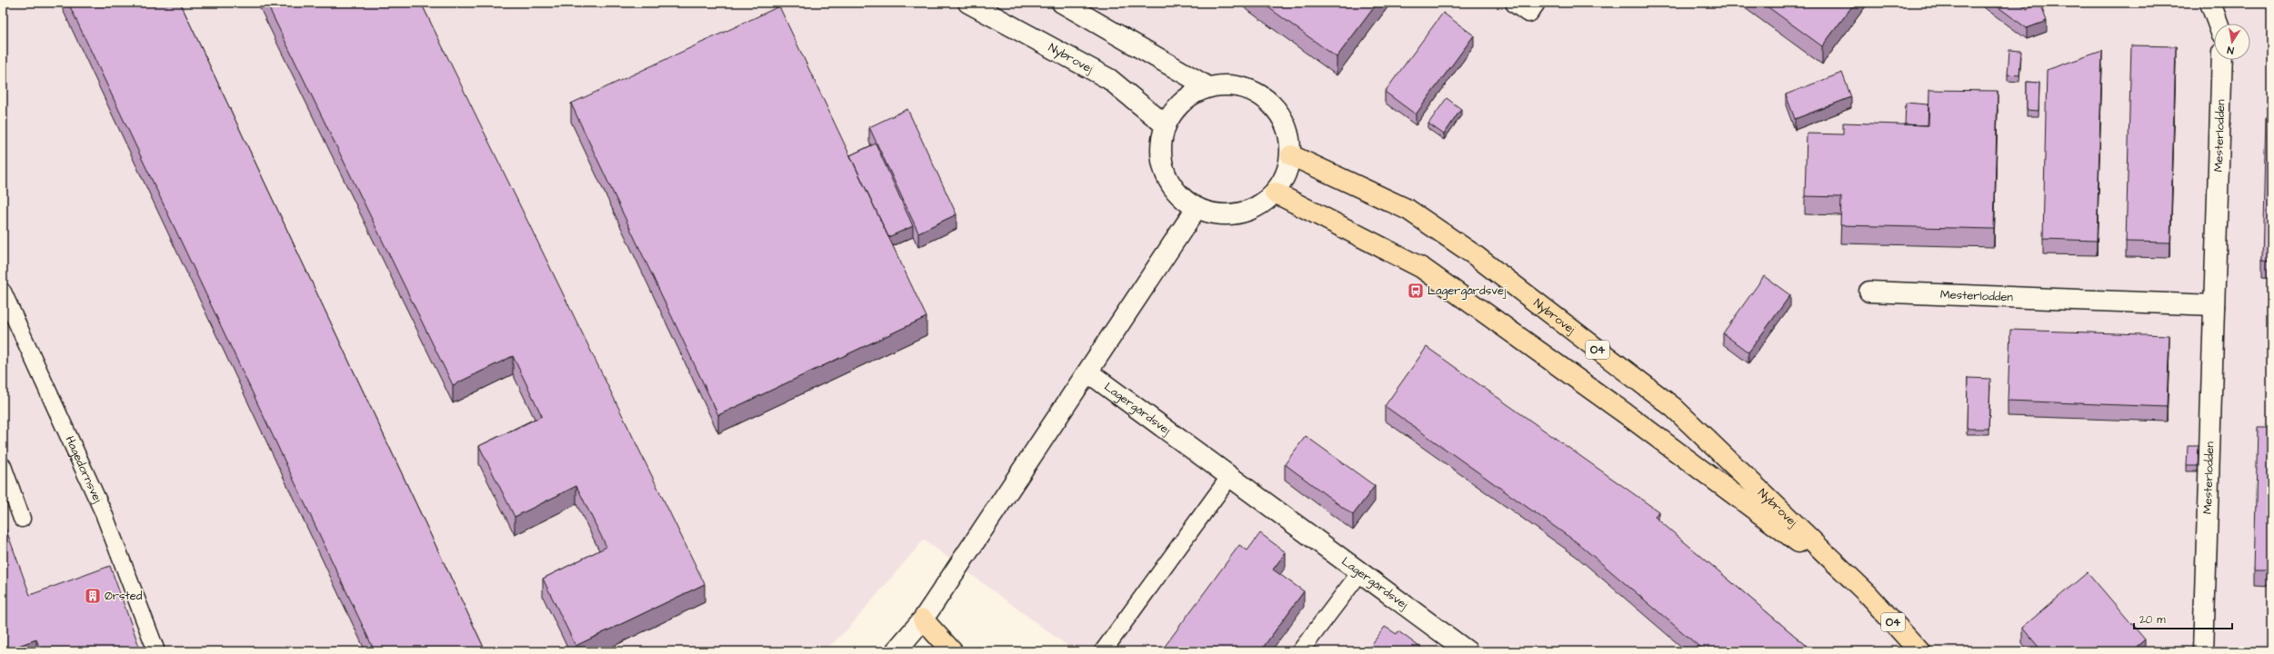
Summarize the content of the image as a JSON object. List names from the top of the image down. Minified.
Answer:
{"streets":{"main road":["Nybrovej","O4"],"street":["Mesterlodden","Lagergårdsvej"],"lane":["Hagedornsvej"]},"places":{"bus stop":["Lagergårdsvej"],"building":["Ørsted"]},"scale_bar":"20 m","north":"bottom"}
